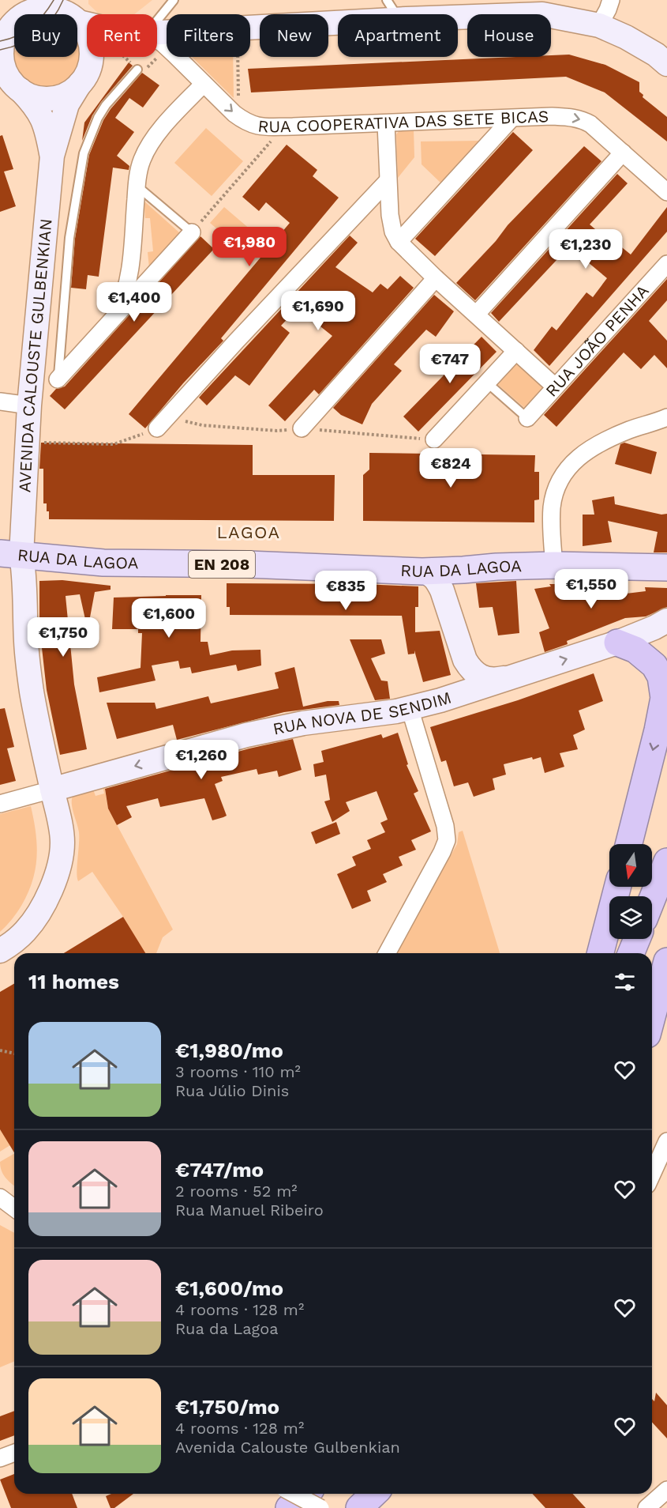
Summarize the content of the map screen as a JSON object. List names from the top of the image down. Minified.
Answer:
{"streets":{"main road":["AVENIDA CALOUSTE GULBENKIAN","RUA DA LAGOA","EN 208","RUA NOVA DE SENDIM"],"street":["RUA COOPERATIVA DAS SETE BICAS","RUA JOÃO PENHA"]},"crossings":[["AVENIDA CALOUSTE GULBENKIAN","RUA DA LAGOA"],["AVENIDA CALOUSTE GULBENKIAN","RUA NOVA DE SENDIM"]],"districts":["LAGOA"],"north":"bottom","page":{"chip":["Buy","Rent","Filters","New","Apartment","House"],"price":["€1,980","€1,230","€1,400","€1,690","€747","€824","€1,550","€835","€1,600","€1,750","€1,260"],"heading":"11 homes","list":[{"name":"€1,980/mo","note":"3 rooms · 110 m² · Rua Júlio Dinis"},{"name":"€747/mo","note":"2 rooms · 52 m² · Rua Manuel Ribeiro"},{"name":"€1,600/mo","note":"4 rooms · 128 m² · Rua da Lagoa"},{"name":"€1,750/mo","note":"4 rooms · 128 m² · Avenida Calouste Gulbenkian"}]}}
